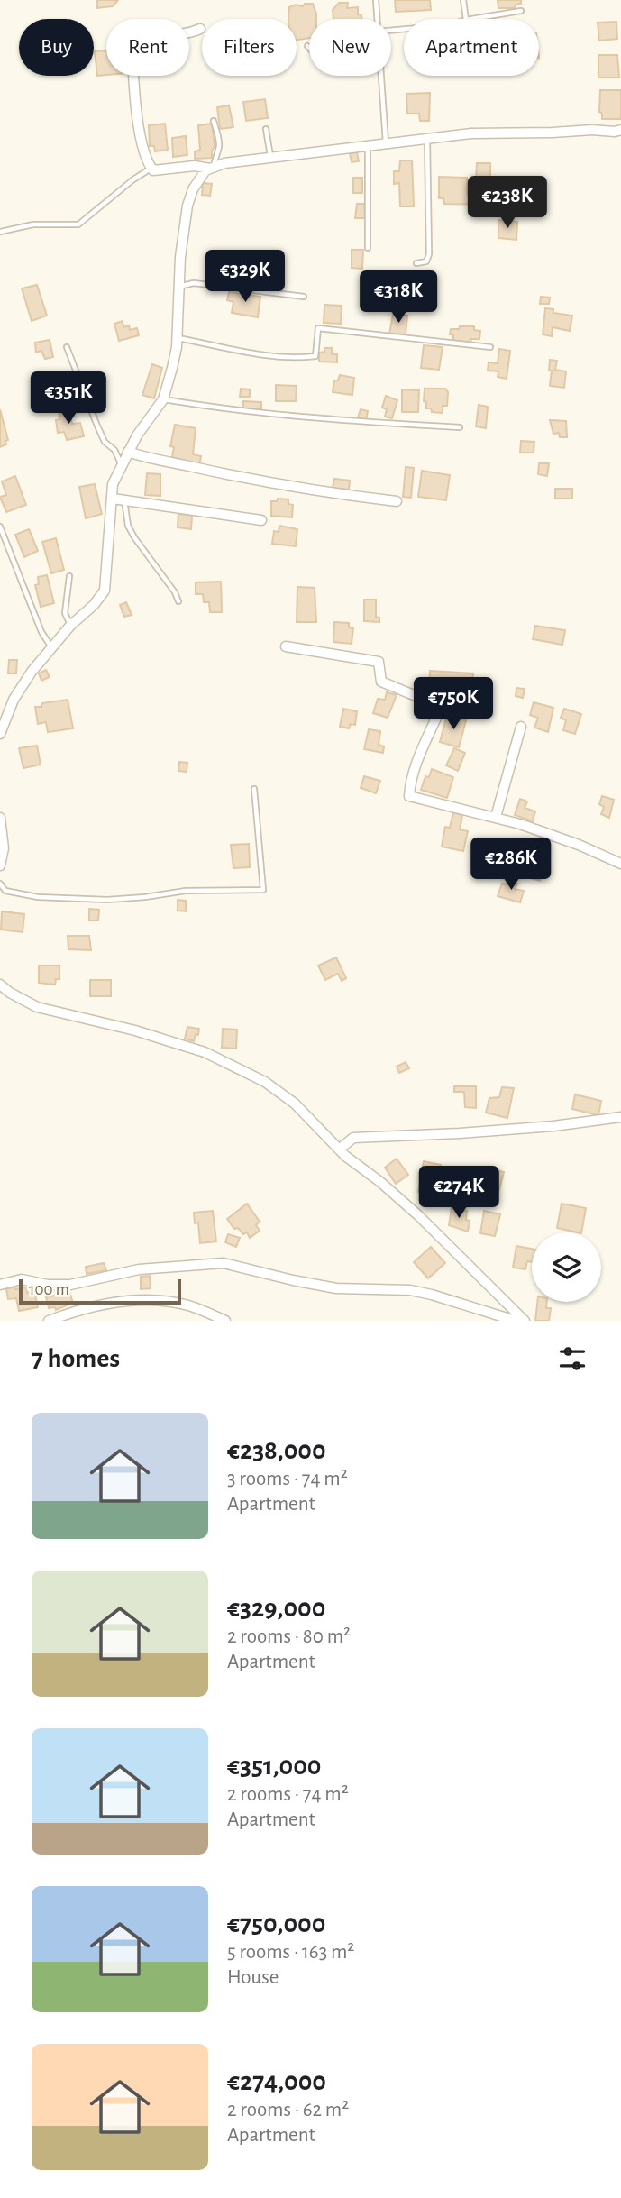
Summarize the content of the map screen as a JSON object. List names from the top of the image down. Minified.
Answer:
{"scale_bar":"100 m","page":{"chip":["Buy","Rent","Filters","New","Apartment"],"price":["€238K","€329K","€318K","€351K","€750K","€286K","€274K"],"scale":"100 m","heading":"7 homes","list":[{"name":"€238,000","note":"3 rooms · 74 m² · Apartment"},{"name":"€329,000","note":"2 rooms · 80 m² · Apartment"},{"name":"€351,000","note":"2 rooms · 74 m² · Apartment"},{"name":"€750,000","note":"5 rooms · 163 m² · House"},{"name":"€274,000","note":"2 rooms · 62 m² · Apartment"}]}}
